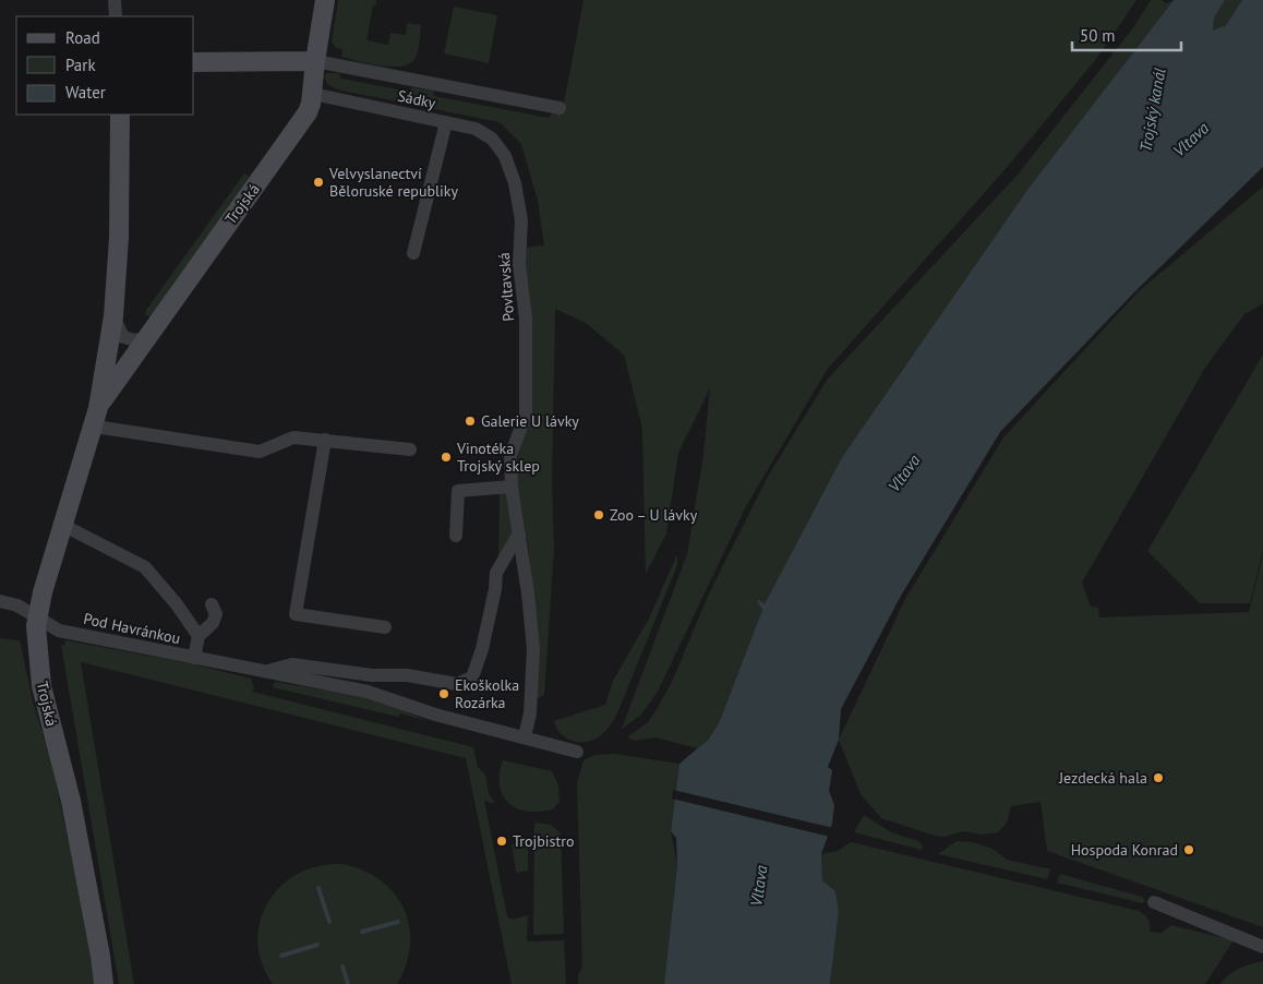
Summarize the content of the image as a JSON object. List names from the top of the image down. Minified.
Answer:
{"streets":{"street":["Sádky","Trojská","Povltavská","Pod Havránkou"]},"crossings":[["Sádky","Trojská"],["Sádky","Povltavská"],["Trojská","Pod Havránkou"],["Povltavská","Pod Havránkou"]],"water":["Trojský kanál","Vltava"],"places":["Velvyslanectví Běloruské republiky","Galerie U lávky","Vinotéka Trojský sklep","Zoo – U lávky","Ekoškolka Rozárka","Jezdecká hala","Trojbistro","Hospoda Konrad"],"legend":["Road","Park","Water"],"scale_bar":"50 m"}
